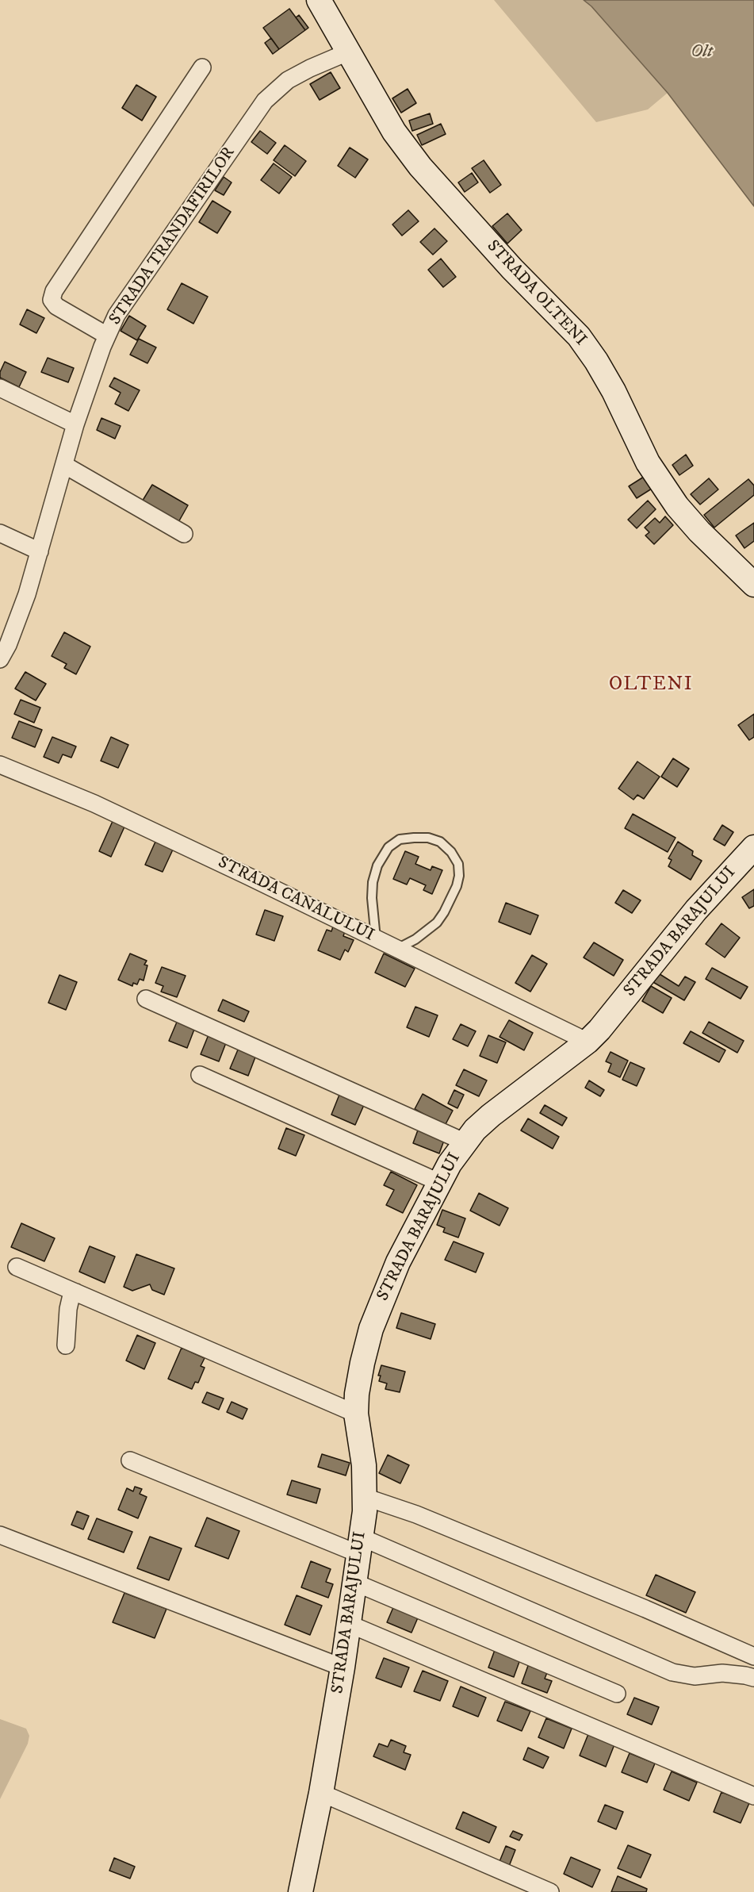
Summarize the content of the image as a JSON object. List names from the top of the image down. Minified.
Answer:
{"streets":{"street":["STRADA TRANDAFIRILOR","STRADA OLTENI","STRADA CANALULUI","STRADA BARAJULUI"]},"crossings":[["STRADA TRANDAFIRILOR","STRADA OLTENI"],["STRADA CANALULUI","STRADA BARAJULUI"]],"districts":["OLTENI"],"water":["Olt"]}
